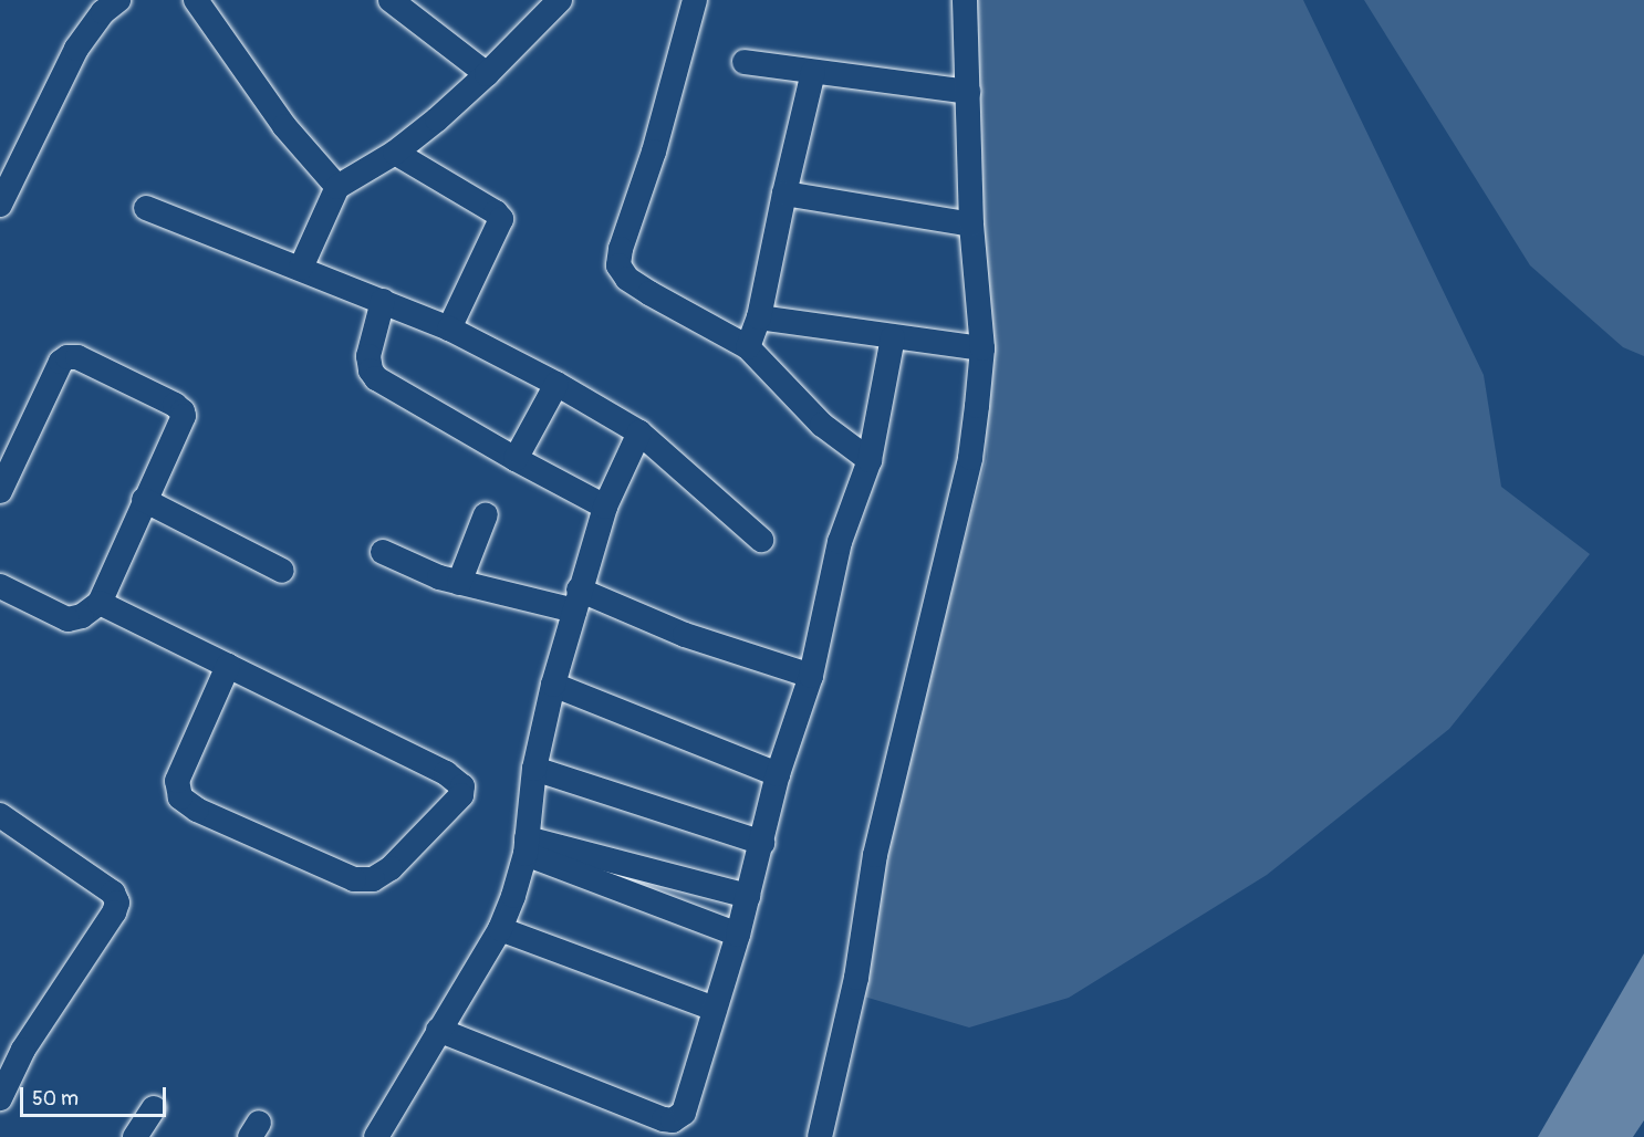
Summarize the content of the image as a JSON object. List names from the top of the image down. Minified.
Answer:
{"scale_bar":"50 m"}
